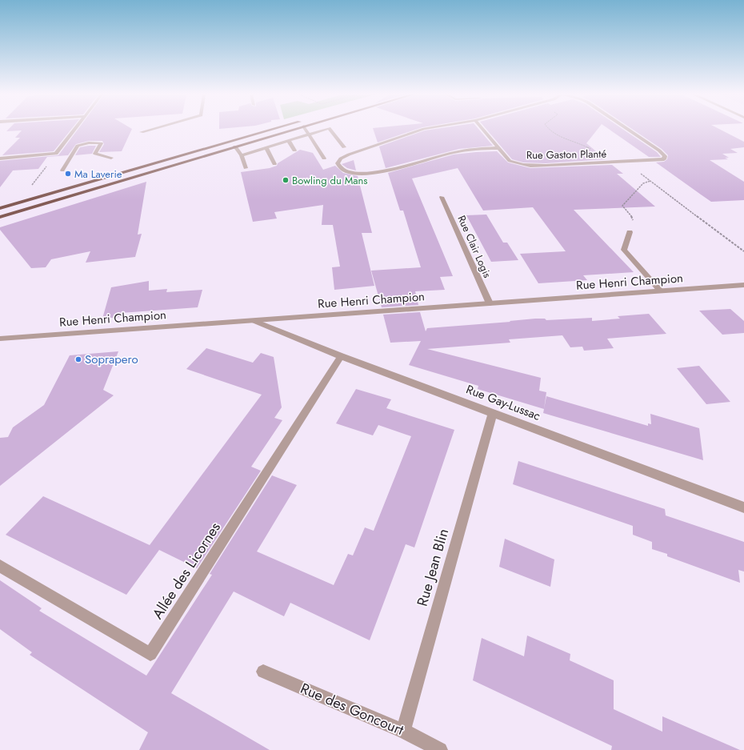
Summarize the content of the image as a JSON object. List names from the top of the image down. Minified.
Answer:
{"streets":{"street":["Rue Gaston Planté","Rue Clair Logis","Rue Henri Champion","Rue Gay-Lussac","Rue Jean Blin","Allée des Licornes","Rue des Goncourt"]},"crossings":[["Rue Clair Logis","Rue Henri Champion"],["Rue Henri Champion","Rue Gay-Lussac"],["Rue Gay-Lussac","Rue Jean Blin"],["Rue Gay-Lussac","Allée des Licornes"],["Rue Jean Blin","Rue des Goncourt"]],"places":["Ma Laverie","Bowling du Mans","Soprapero"]}
